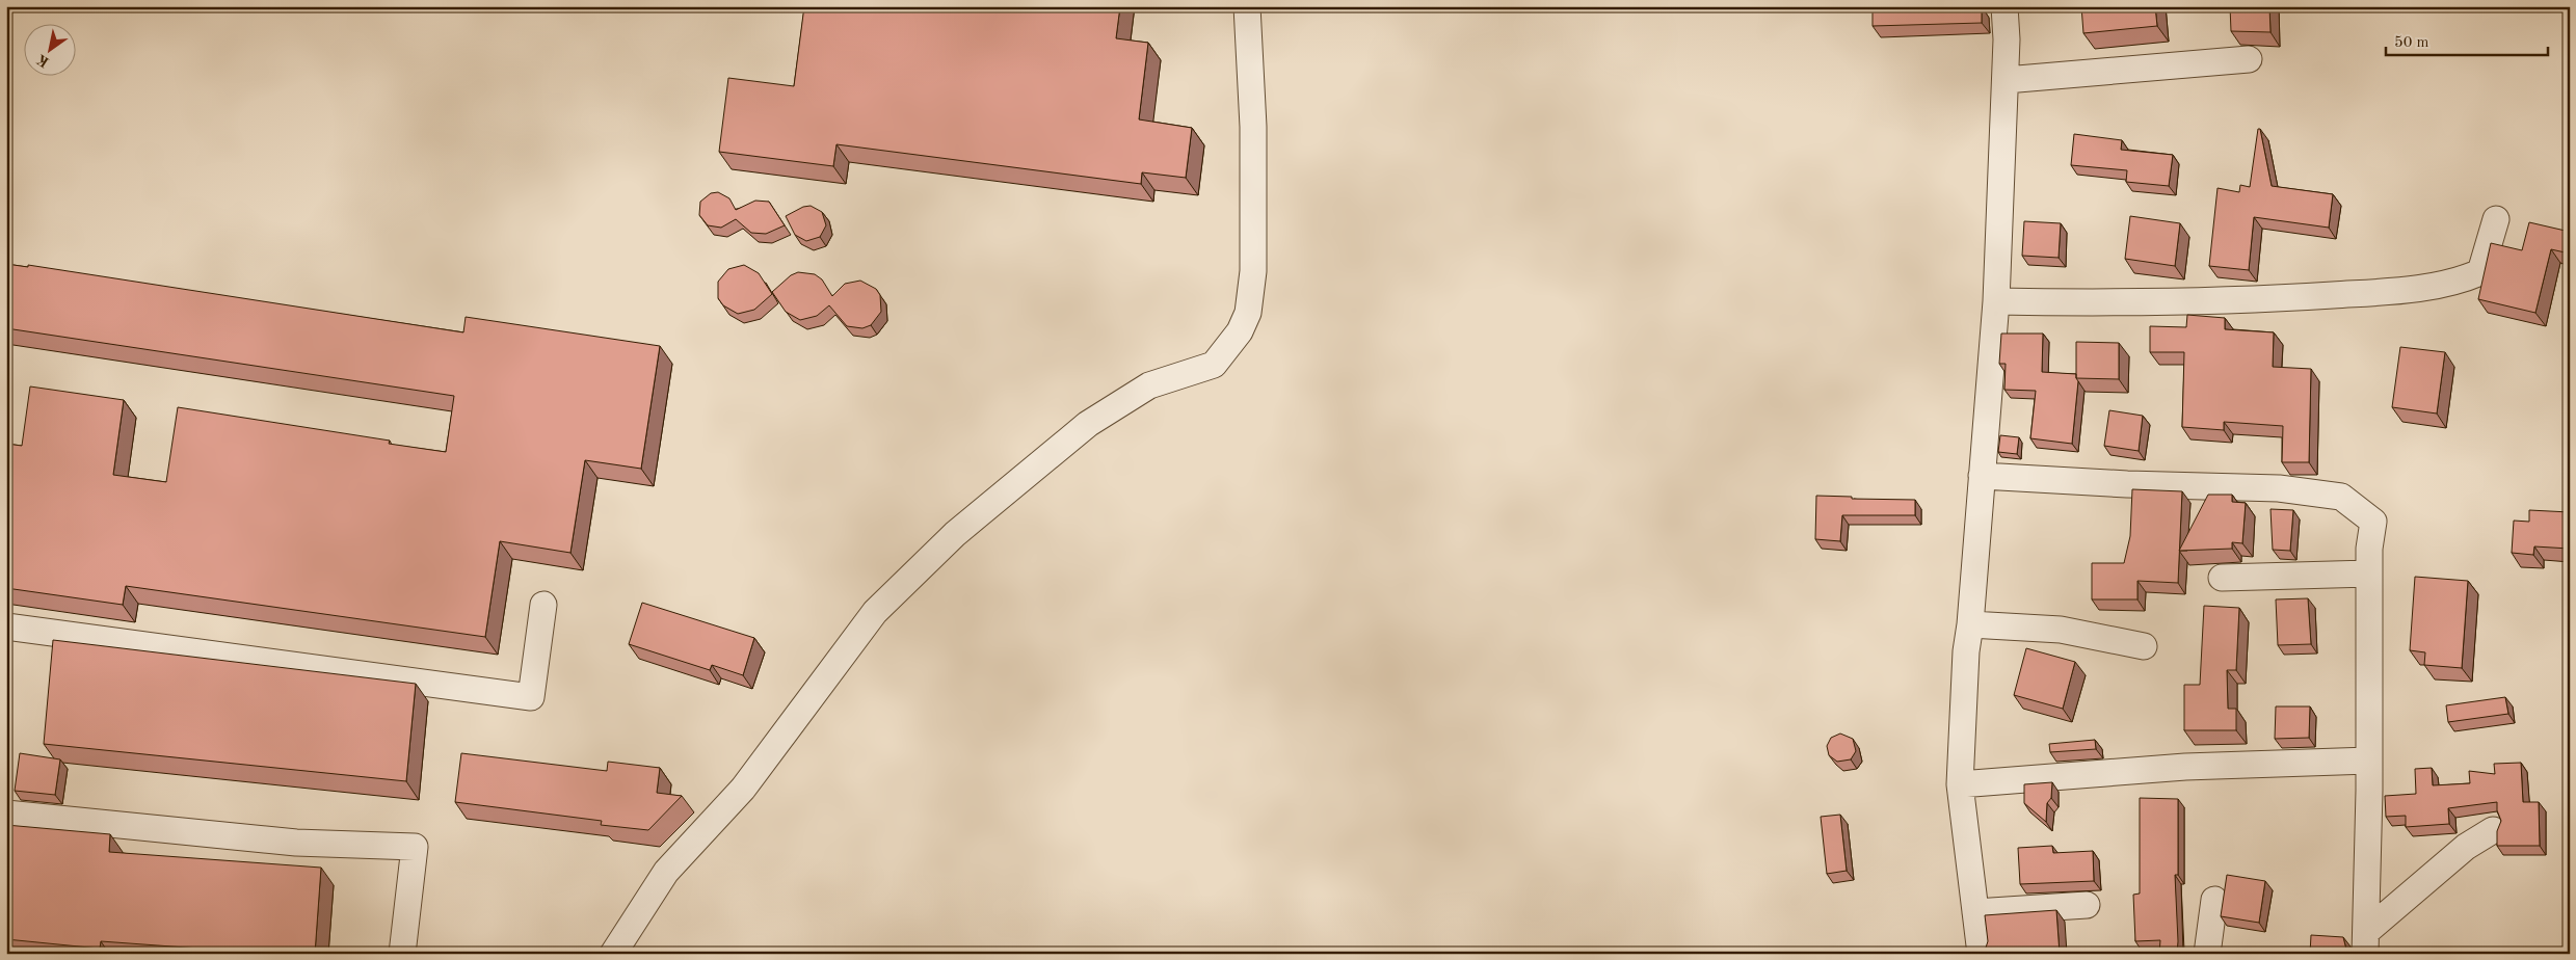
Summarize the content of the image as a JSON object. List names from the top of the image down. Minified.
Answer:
{"scale_bar":"50 m","north":"bottom left"}
